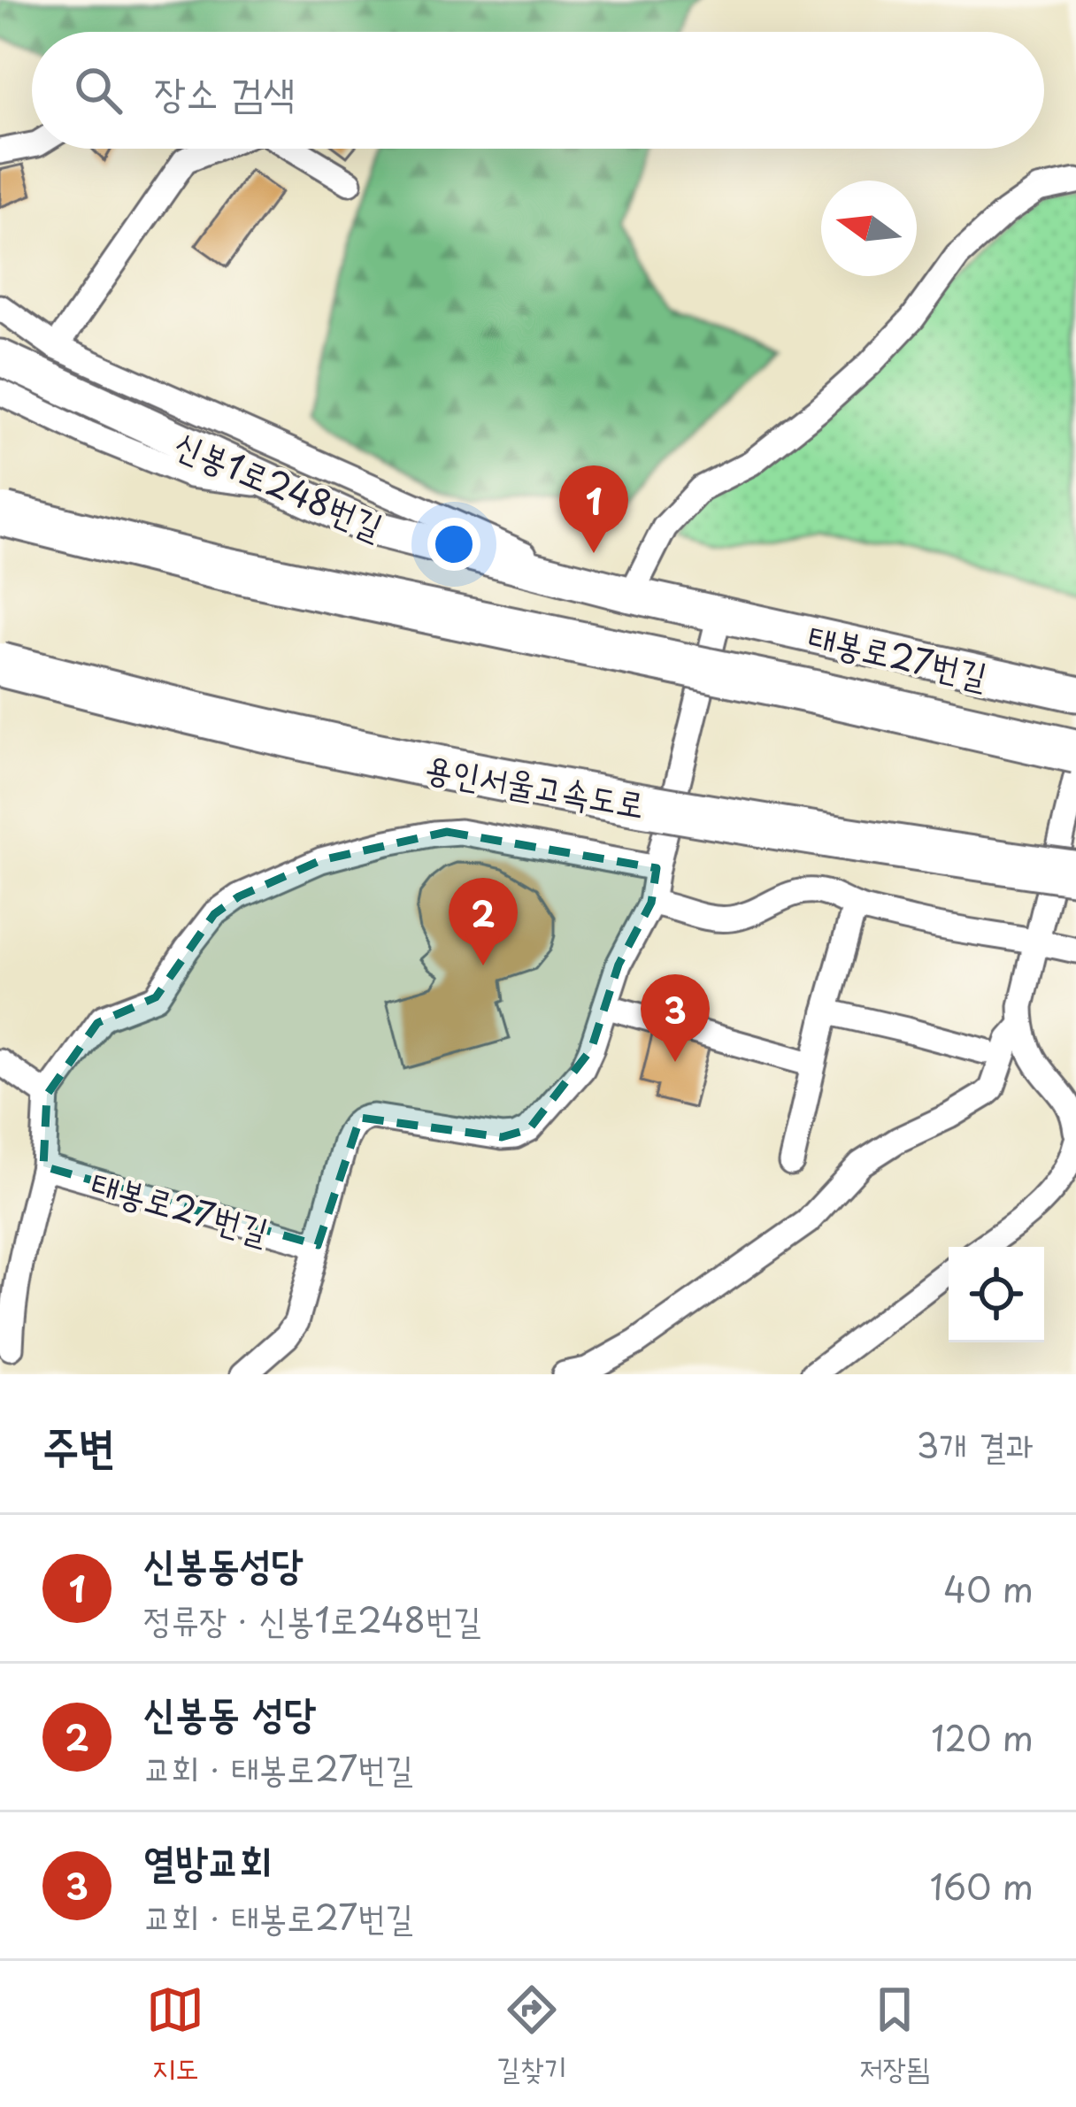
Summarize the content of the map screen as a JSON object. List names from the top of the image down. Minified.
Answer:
{"streets":{"highway":["용인서울고속도로"],"street":["신봉1로248번길","태봉로27번길"]},"crossings":[["신봉1로248번길","태봉로27번길"]],"north":"left","page":{"search":"장소 검색","pins":["1","2","3"],"heading":["주변","3개 결과"],"list":[{"mark":"1","name":"신봉동성당","note":"정류장 · 신봉1로248번길","value":"40 m"},{"mark":"2","name":"신봉동 성당","note":"교회 · 태봉로27번길","value":"120 m"},{"mark":"3","name":"열방교회","note":"교회 · 태봉로27번길","value":"160 m"}],"nav":["지도","길찾기","저장됨"]}}
